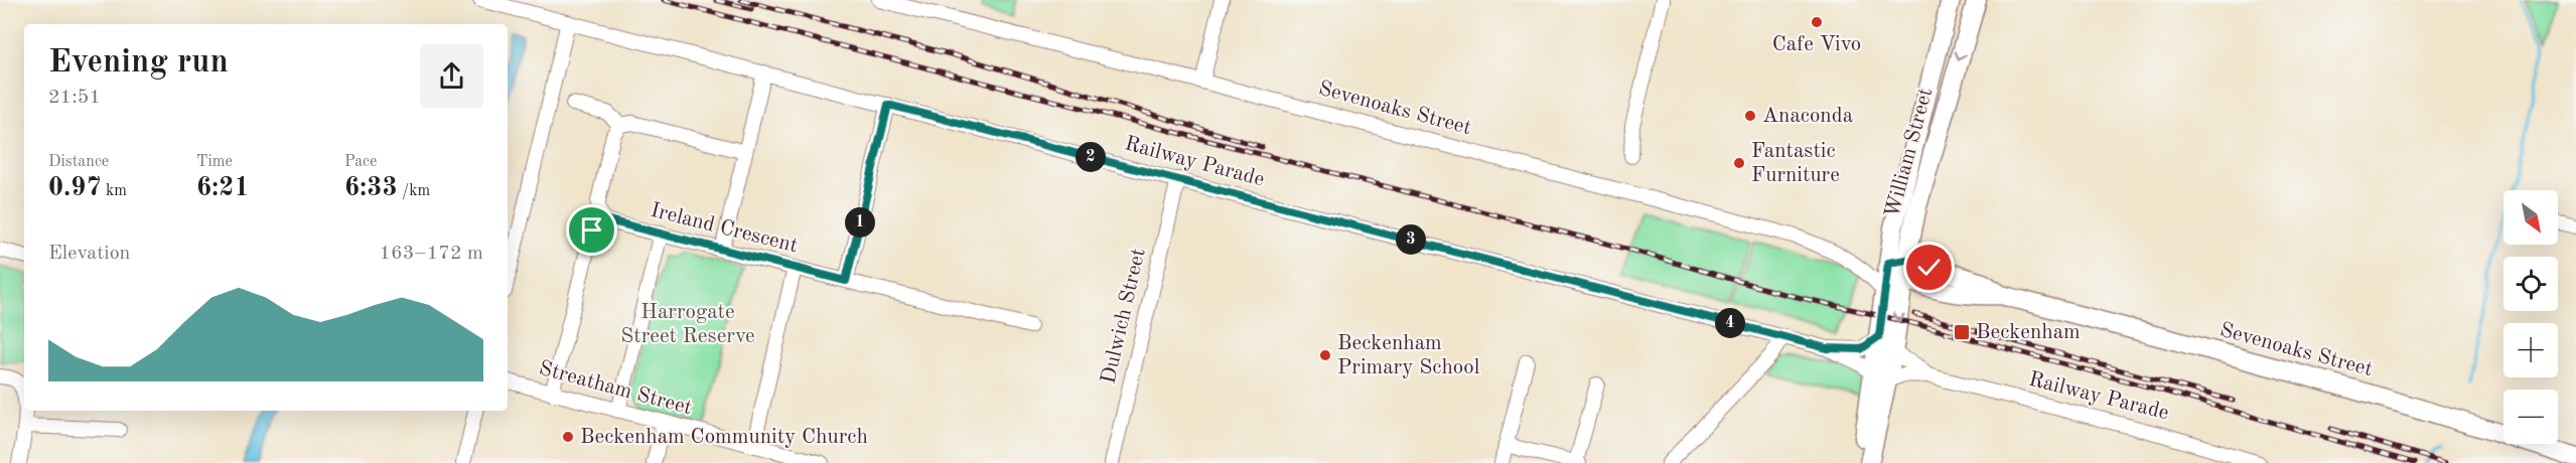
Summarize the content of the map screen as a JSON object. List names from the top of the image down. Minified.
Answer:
{"streets":{"main road":["Sevenoaks Street","William Street"],"street":["Railway Parade","Ireland Crescent","Dulwich Street","Streatham Street"]},"crossings":[["Sevenoaks Street","William Street"],["William Street","Railway Parade"],["Railway Parade","Dulwich Street"]],"parks":["Harrogate Street Reserve"],"places":{"other":["Cafe Vivo","Anaconda","Fantastic Furniture","Beckenham Primary School","Beckenham Community Church"],"transit":["Beckenham"]},"north":"bottom right","page":{"heading":["Evening run","21:51"],"stats":[["Distance","0.97 km"],["Time","6:21"],["Pace","6:33 /km"]],"pins":["2","1","3","4"],"map_buttons":["+","−"],"chart":["Elevation","163–172 m"]}}
